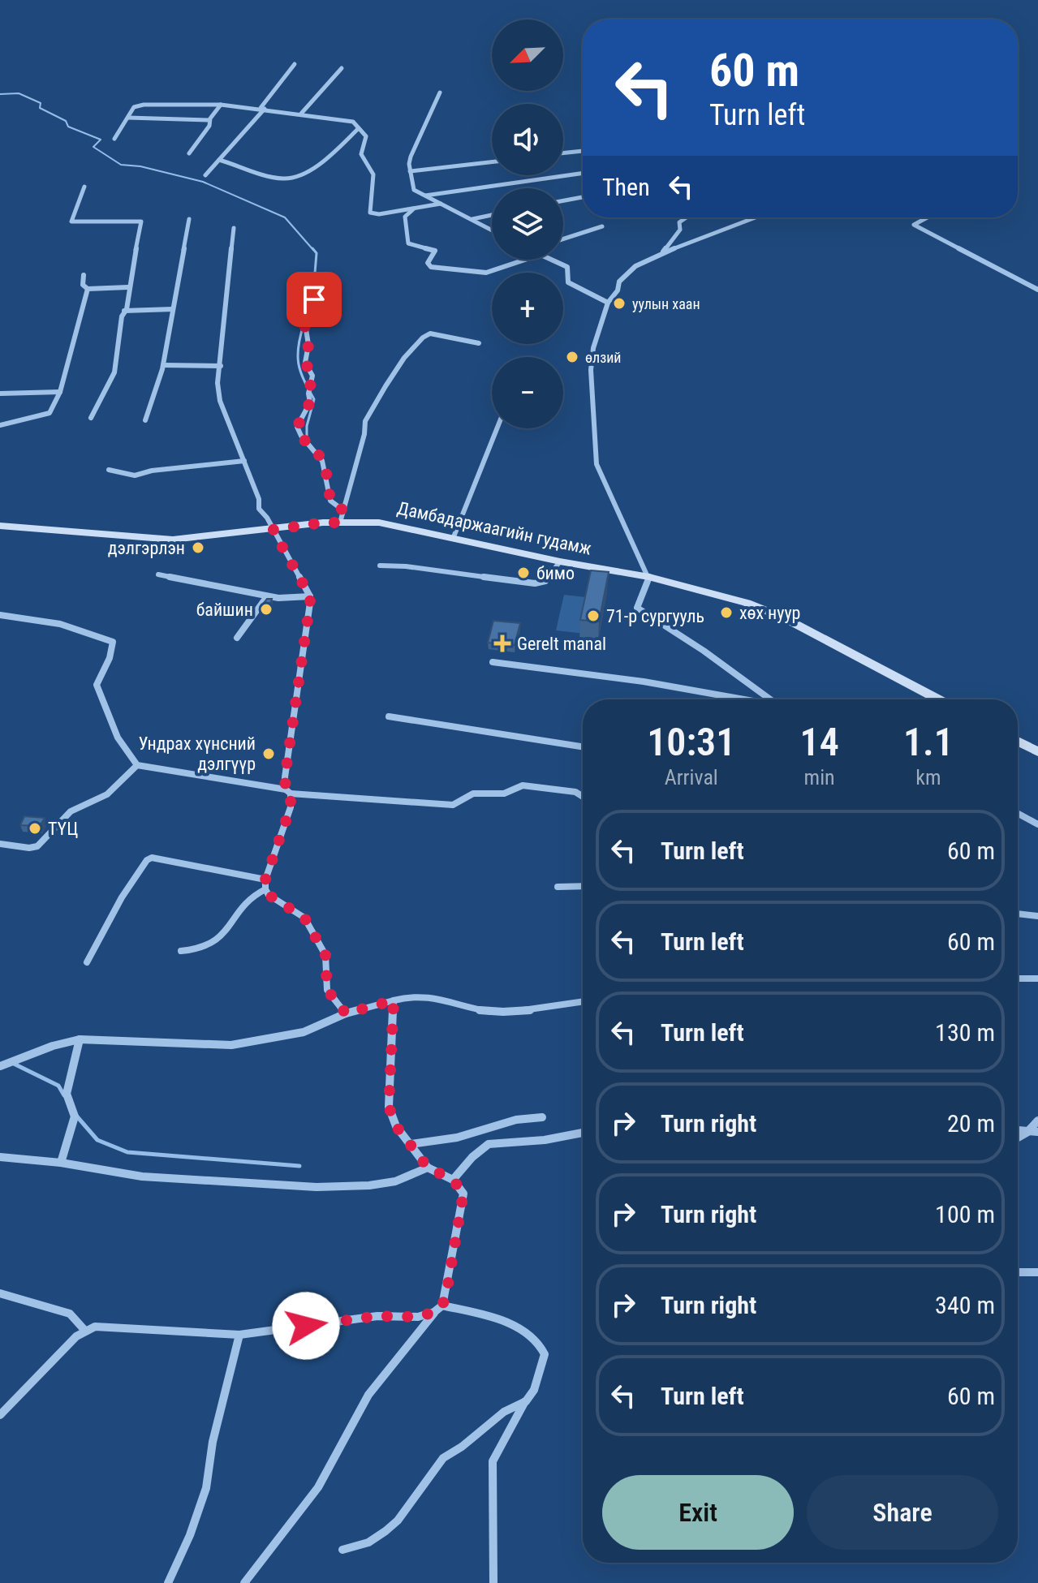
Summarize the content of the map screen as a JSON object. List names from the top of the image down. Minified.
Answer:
{"streets":{"main road":["Дамбадаржаагийн гудамж"]},"places":{"other":["уулын хаан","өлзий","дэлгэрлэн","бимо","байшин","хөх нуур","71-р сургууль","Ундрах хүнсний дэлгүүр","ТҮЦ"],"health":["Gerelt manal"]},"north":"bottom left","page":{"map_buttons":["+","−"],"turn":["60 m","Turn left"],"then":"Then","eta":["10:31","Arrival","14","min","1.1","km"],"list":[{"name":"Turn left","value":"60 m"},{"name":"Turn left","value":"60 m"},{"name":"Turn left","value":"130 m"},{"name":"Turn right","value":"20 m"},{"name":"Turn right","value":"100 m"},{"name":"Turn right","value":"340 m"},{"name":"Turn left","value":"60 m"}],"buttons":["Exit","Share"]}}
